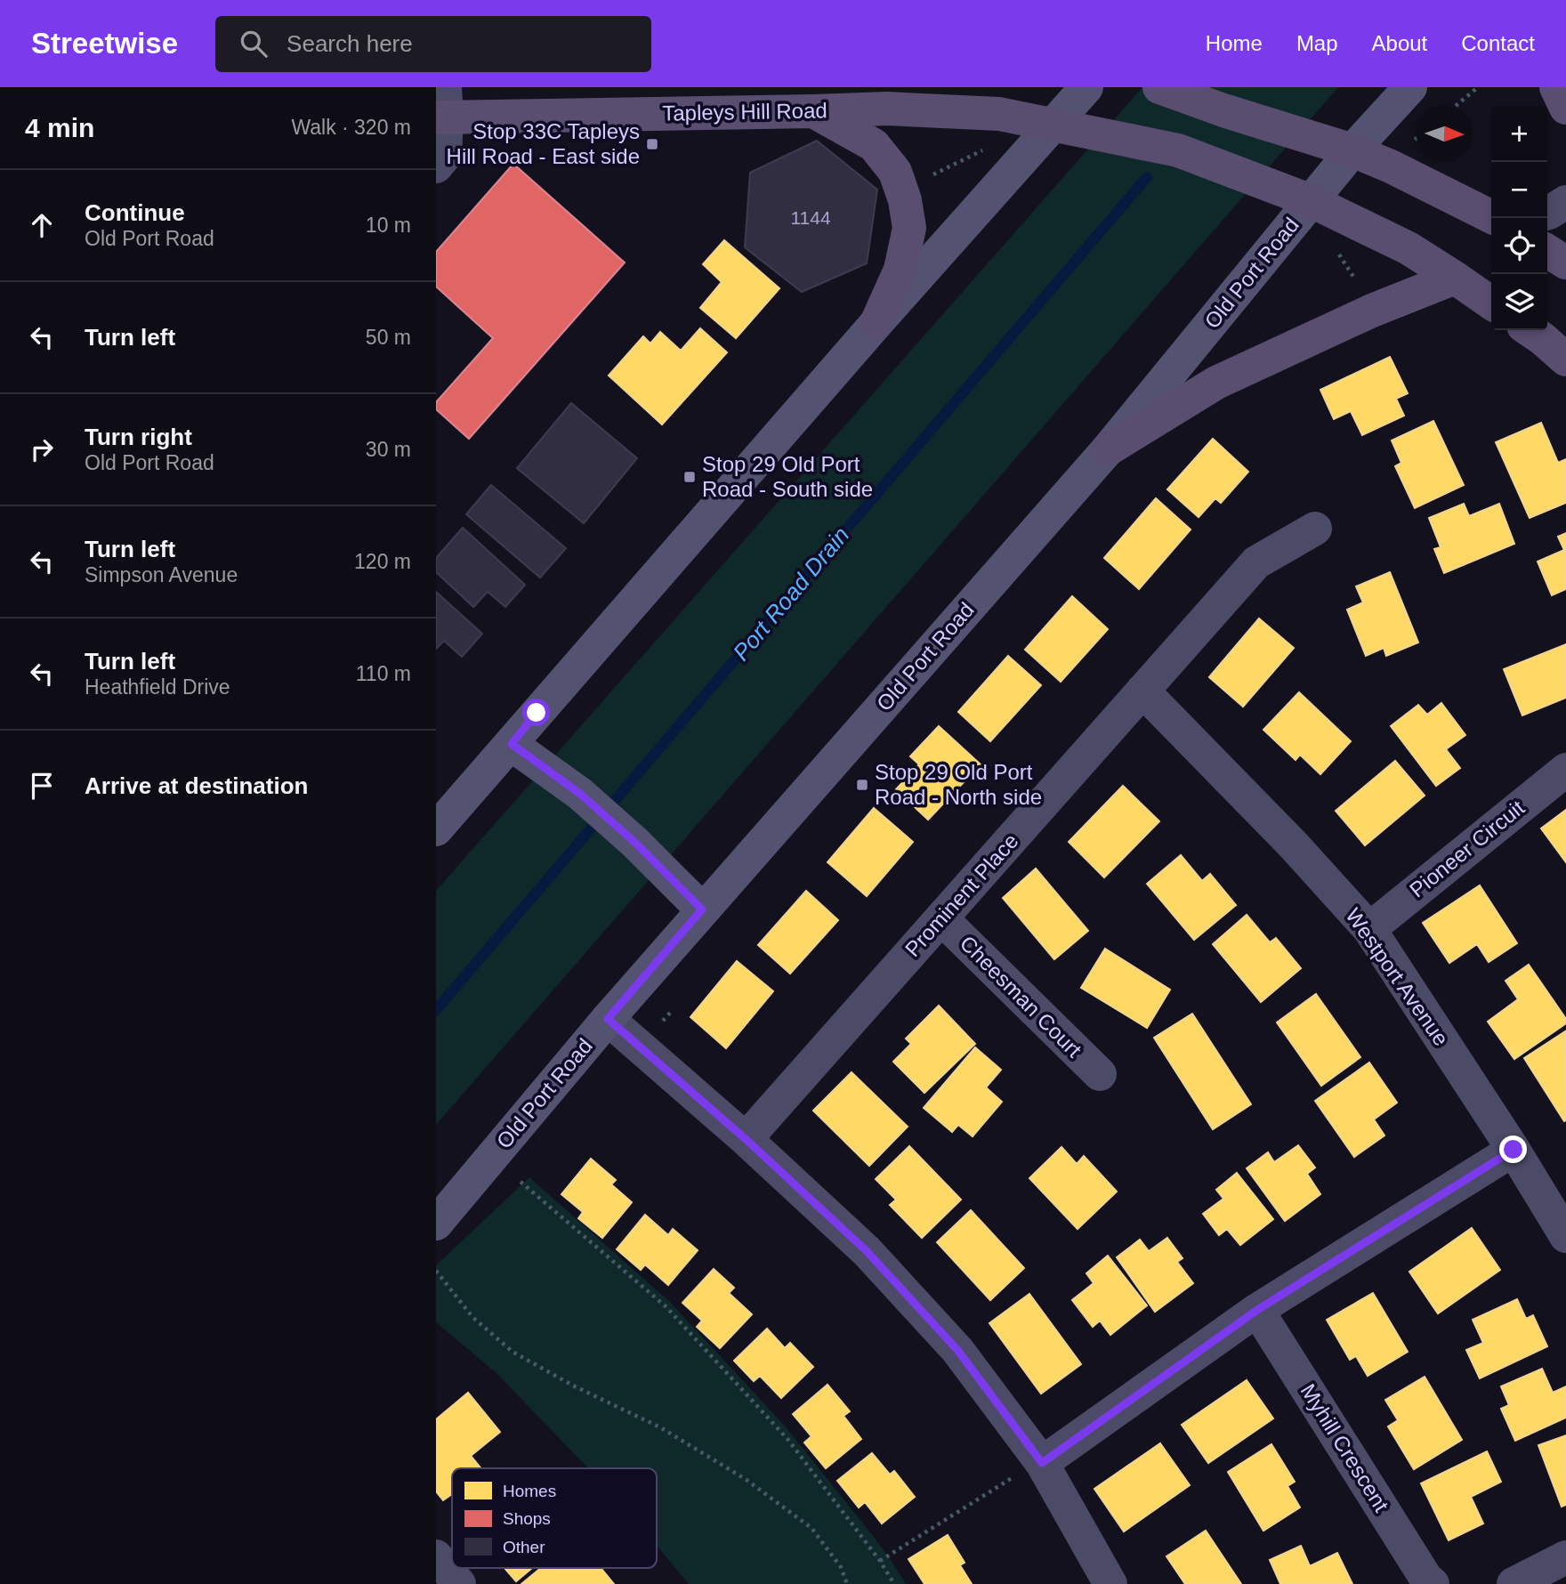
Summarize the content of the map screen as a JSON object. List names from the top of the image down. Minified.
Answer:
{"streets":{"main road":["Tapleys Hill Road","Old Port Road"],"street":["Pioneer Circuit","Prominent Place","Westport Avenue","Cheesman Court","Myhill Crescent"]},"crossings":[["Tapleys Hill Road","Old Port Road"],["Pioneer Circuit","Westport Avenue"],["Prominent Place","Westport Avenue"],["Prominent Place","Cheesman Court"]],"water":["Port Road Drain"],"places":{"transit":["Stop 33C Tapleys Hill Road - East side","Stop 29 Old Port Road - South side","Stop 29 Old Port Road - North side"]},"house_numbers":["1144"],"legend":["Homes","Shops","Other"],"north":"right","page":{"header":"Streetwise","search":"Search here","nav":["Home","Map","About","Contact"],"heading":["4 min","Walk · 320 m"],"map_buttons":["+","−"],"list":[["Continue","Old Port Road","10 m"],["Turn left","50 m"],["Turn right","Old Port Road","30 m"],["Turn left","Simpson Avenue","120 m"],["Turn left","Heathfield Drive","110 m"],"Arrive at destination"]}}
